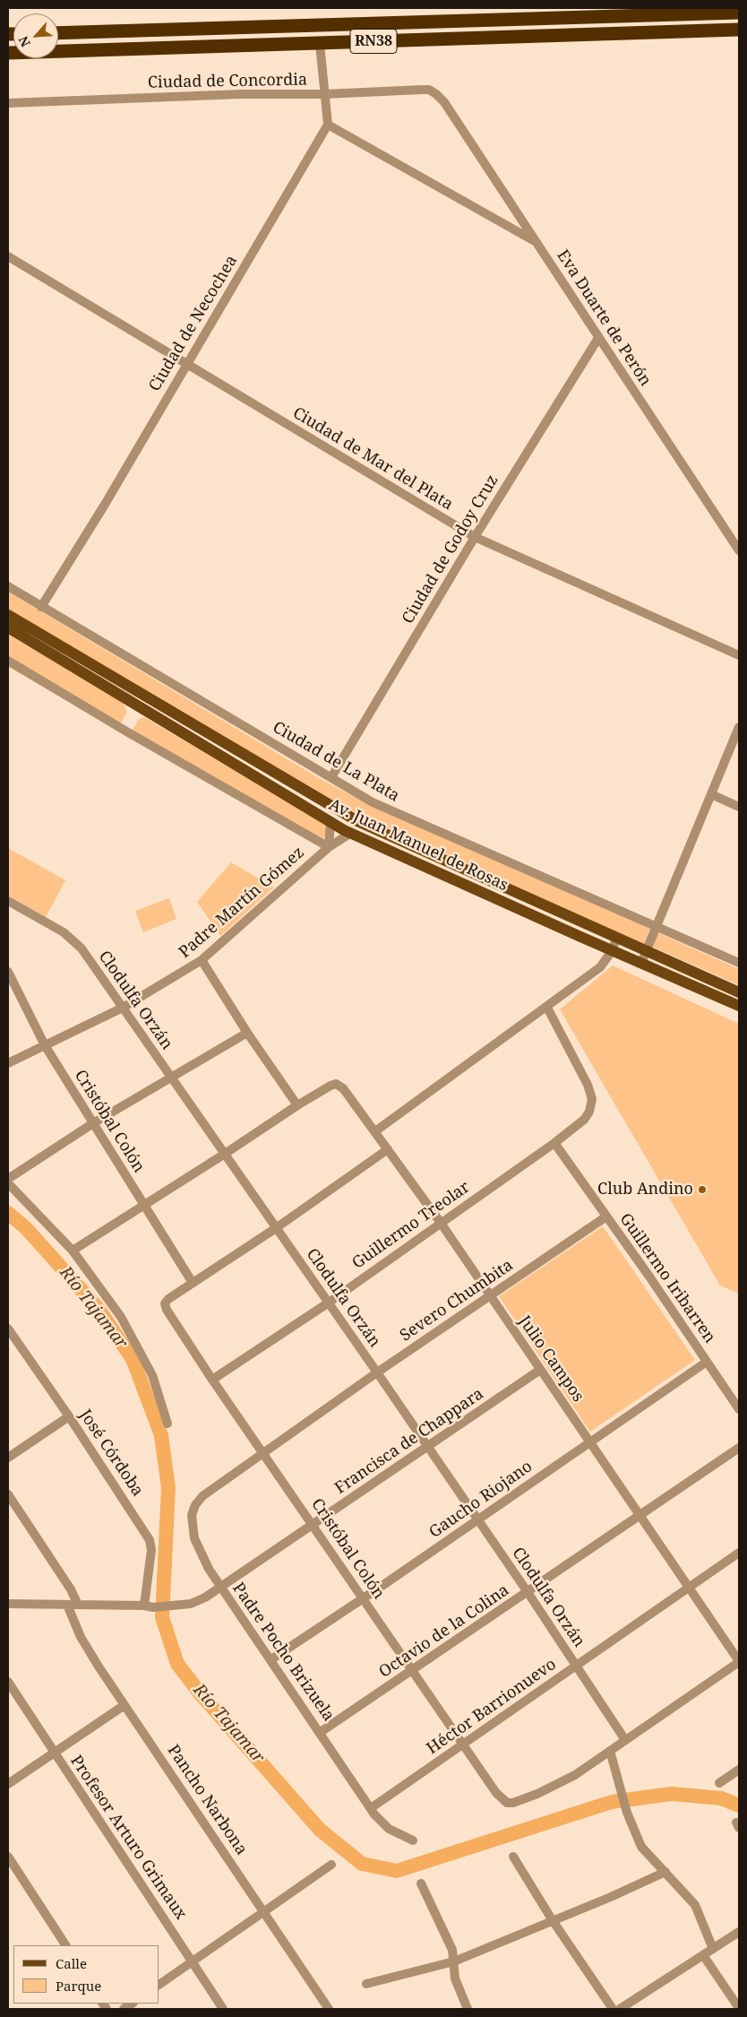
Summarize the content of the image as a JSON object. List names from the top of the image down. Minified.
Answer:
{"streets":{"highway":["RN38"],"main road":["Av. Juan Manuel de Rosas"],"street":["Ciudad de Concordia","Eva Duarte de Perón","Ciudad de Necochea","Ciudad de Mar del Plata","Ciudad de Godoy Cruz","Ciudad de La Plata","Padre Martín Gómez","Clodulfa Orzán","Cristóbal Colón","Guillermo Treolar","Guillermo Iribarren","Severo Chumbita","Julio Campos","Francisca de Chappara","José Córdoba","Gaucho Riojano","Octavio de la Colina","Padre Pocho Brizuela","Héctor Barrionuevo","Pancho Narbona","Profesor Arturo Grimaux"]},"crossings":[["Ciudad de Concordia","Eva Duarte de Perón"],["Eva Duarte de Perón","Ciudad de Godoy Cruz"],["Ciudad de Necochea","Ciudad de Mar del Plata"],["Ciudad de Necochea","Ciudad de La Plata"],["Ciudad de Mar del Plata","Ciudad de Godoy Cruz"],["Ciudad de Godoy Cruz","Ciudad de La Plata"],["Av. Juan Manuel de Rosas","Padre Martín Gómez"],["Padre Martín Gómez","Clodulfa Orzán"],["Padre Martín Gómez","Cristóbal Colón"],["Clodulfa Orzán","Guillermo Treolar"],["Clodulfa Orzán","Severo Chumbita"],["Clodulfa Orzán","Francisca de Chappara"],["Clodulfa Orzán","Gaucho Riojano"],["Clodulfa Orzán","Octavio de la Colina"],["Clodulfa Orzán","Héctor Barrionuevo"],["Cristóbal Colón","Guillermo Treolar"],["Cristóbal Colón","Severo Chumbita"],["Cristóbal Colón","Francisca de Chappara"],["Cristóbal Colón","Gaucho Riojano"],["Cristóbal Colón","Octavio de la Colina"],["Cristóbal Colón","Héctor Barrionuevo"],["Guillermo Treolar","Guillermo Iribarren"],["Guillermo Treolar","Julio Campos"],["Guillermo Iribarren","Severo Chumbita"],["Guillermo Iribarren","Gaucho Riojano"],["Severo Chumbita","Julio Campos"],["Severo Chumbita","Padre Pocho Brizuela"],["Julio Campos","Francisca de Chappara"],["Julio Campos","Gaucho Riojano"],["Julio Campos","Octavio de la Colina"],["Julio Campos","Héctor Barrionuevo"],["Francisca de Chappara","José Córdoba"],["Francisca de Chappara","Padre Pocho Brizuela"],["Francisca de Chappara","Pancho Narbona"],["Gaucho Riojano","Padre Pocho Brizuela"],["Octavio de la Colina","Padre Pocho Brizuela"],["Padre Pocho Brizuela","Héctor Barrionuevo"]],"water":["Río Tajamar"],"places":["Club Andino"],"legend":["Calle","Parque"],"north":"bottom left"}
